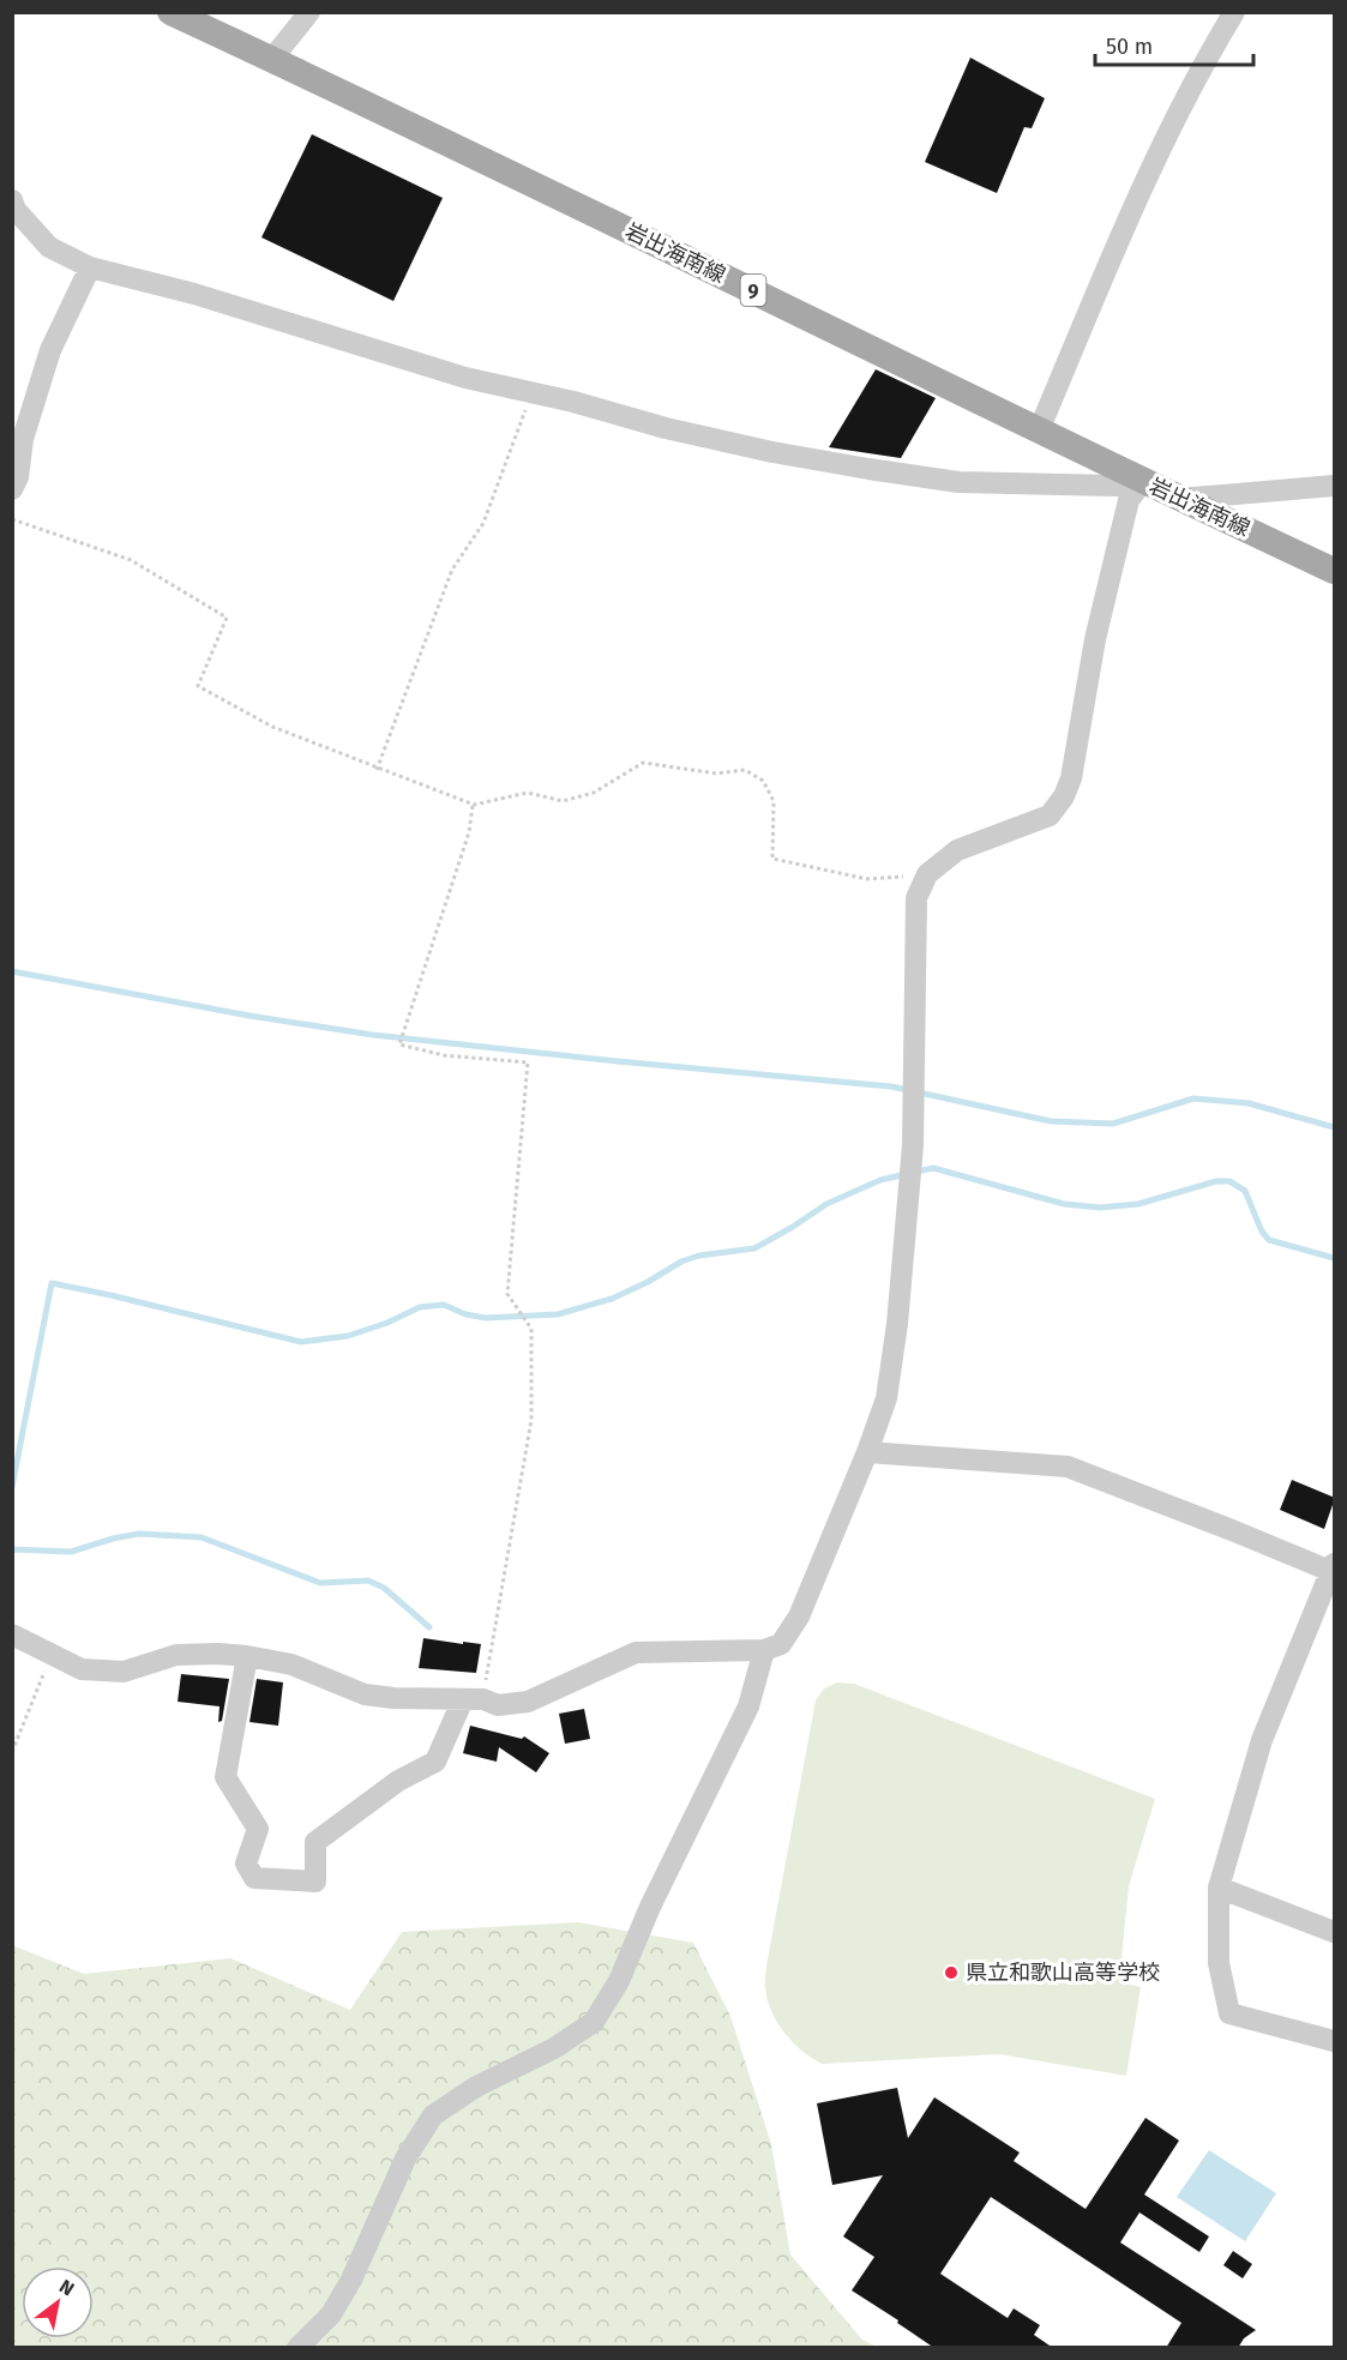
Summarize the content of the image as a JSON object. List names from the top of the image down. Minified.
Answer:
{"streets":{"main road":["岩出海南線","9"]},"places":["県立和歌山高等学校"],"scale_bar":"50 m","north":"top right"}
